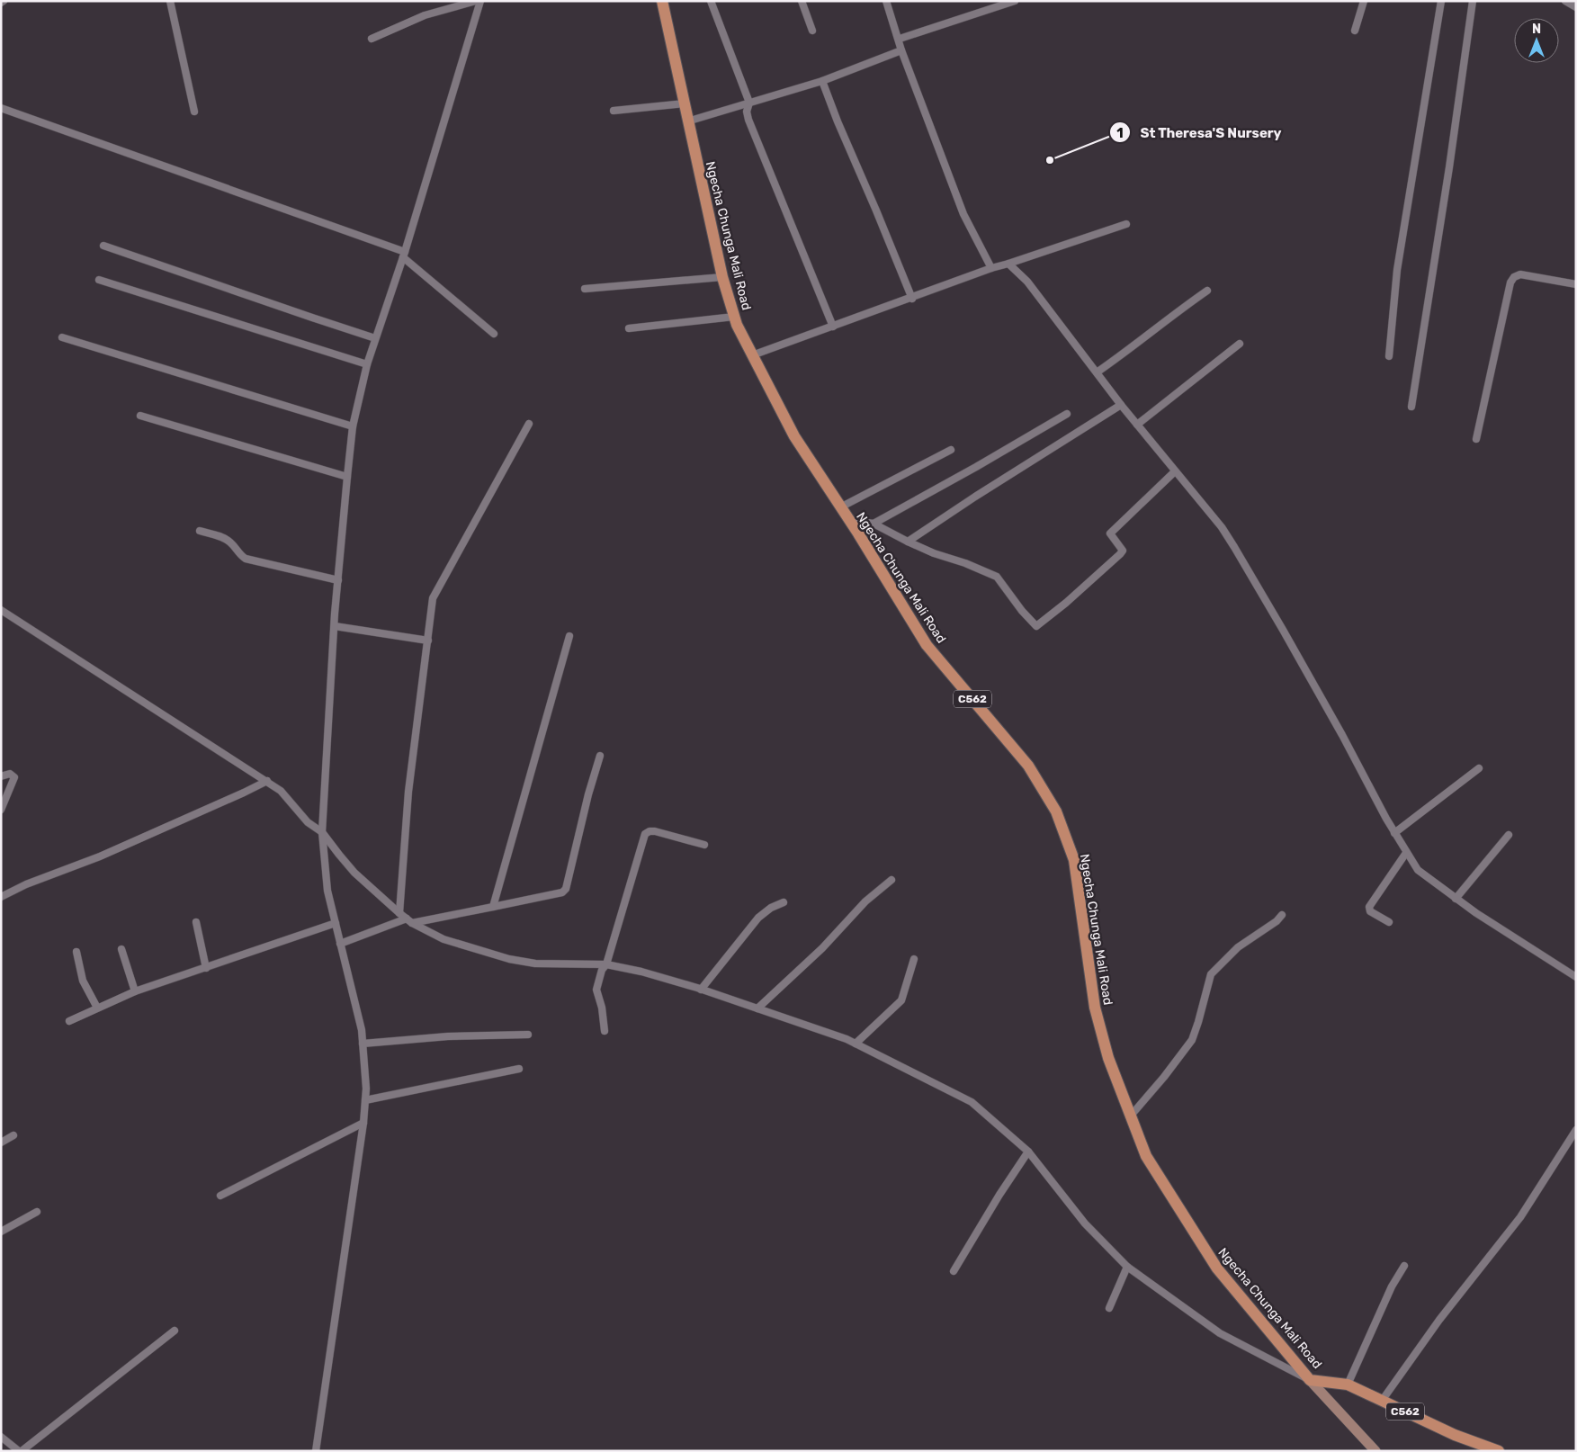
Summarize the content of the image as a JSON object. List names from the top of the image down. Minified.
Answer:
{"streets":{"main road":["Ngecha Chunga Mali Road","C562"]},"places":["St Theresa'S Nursery"],"north":"top"}
